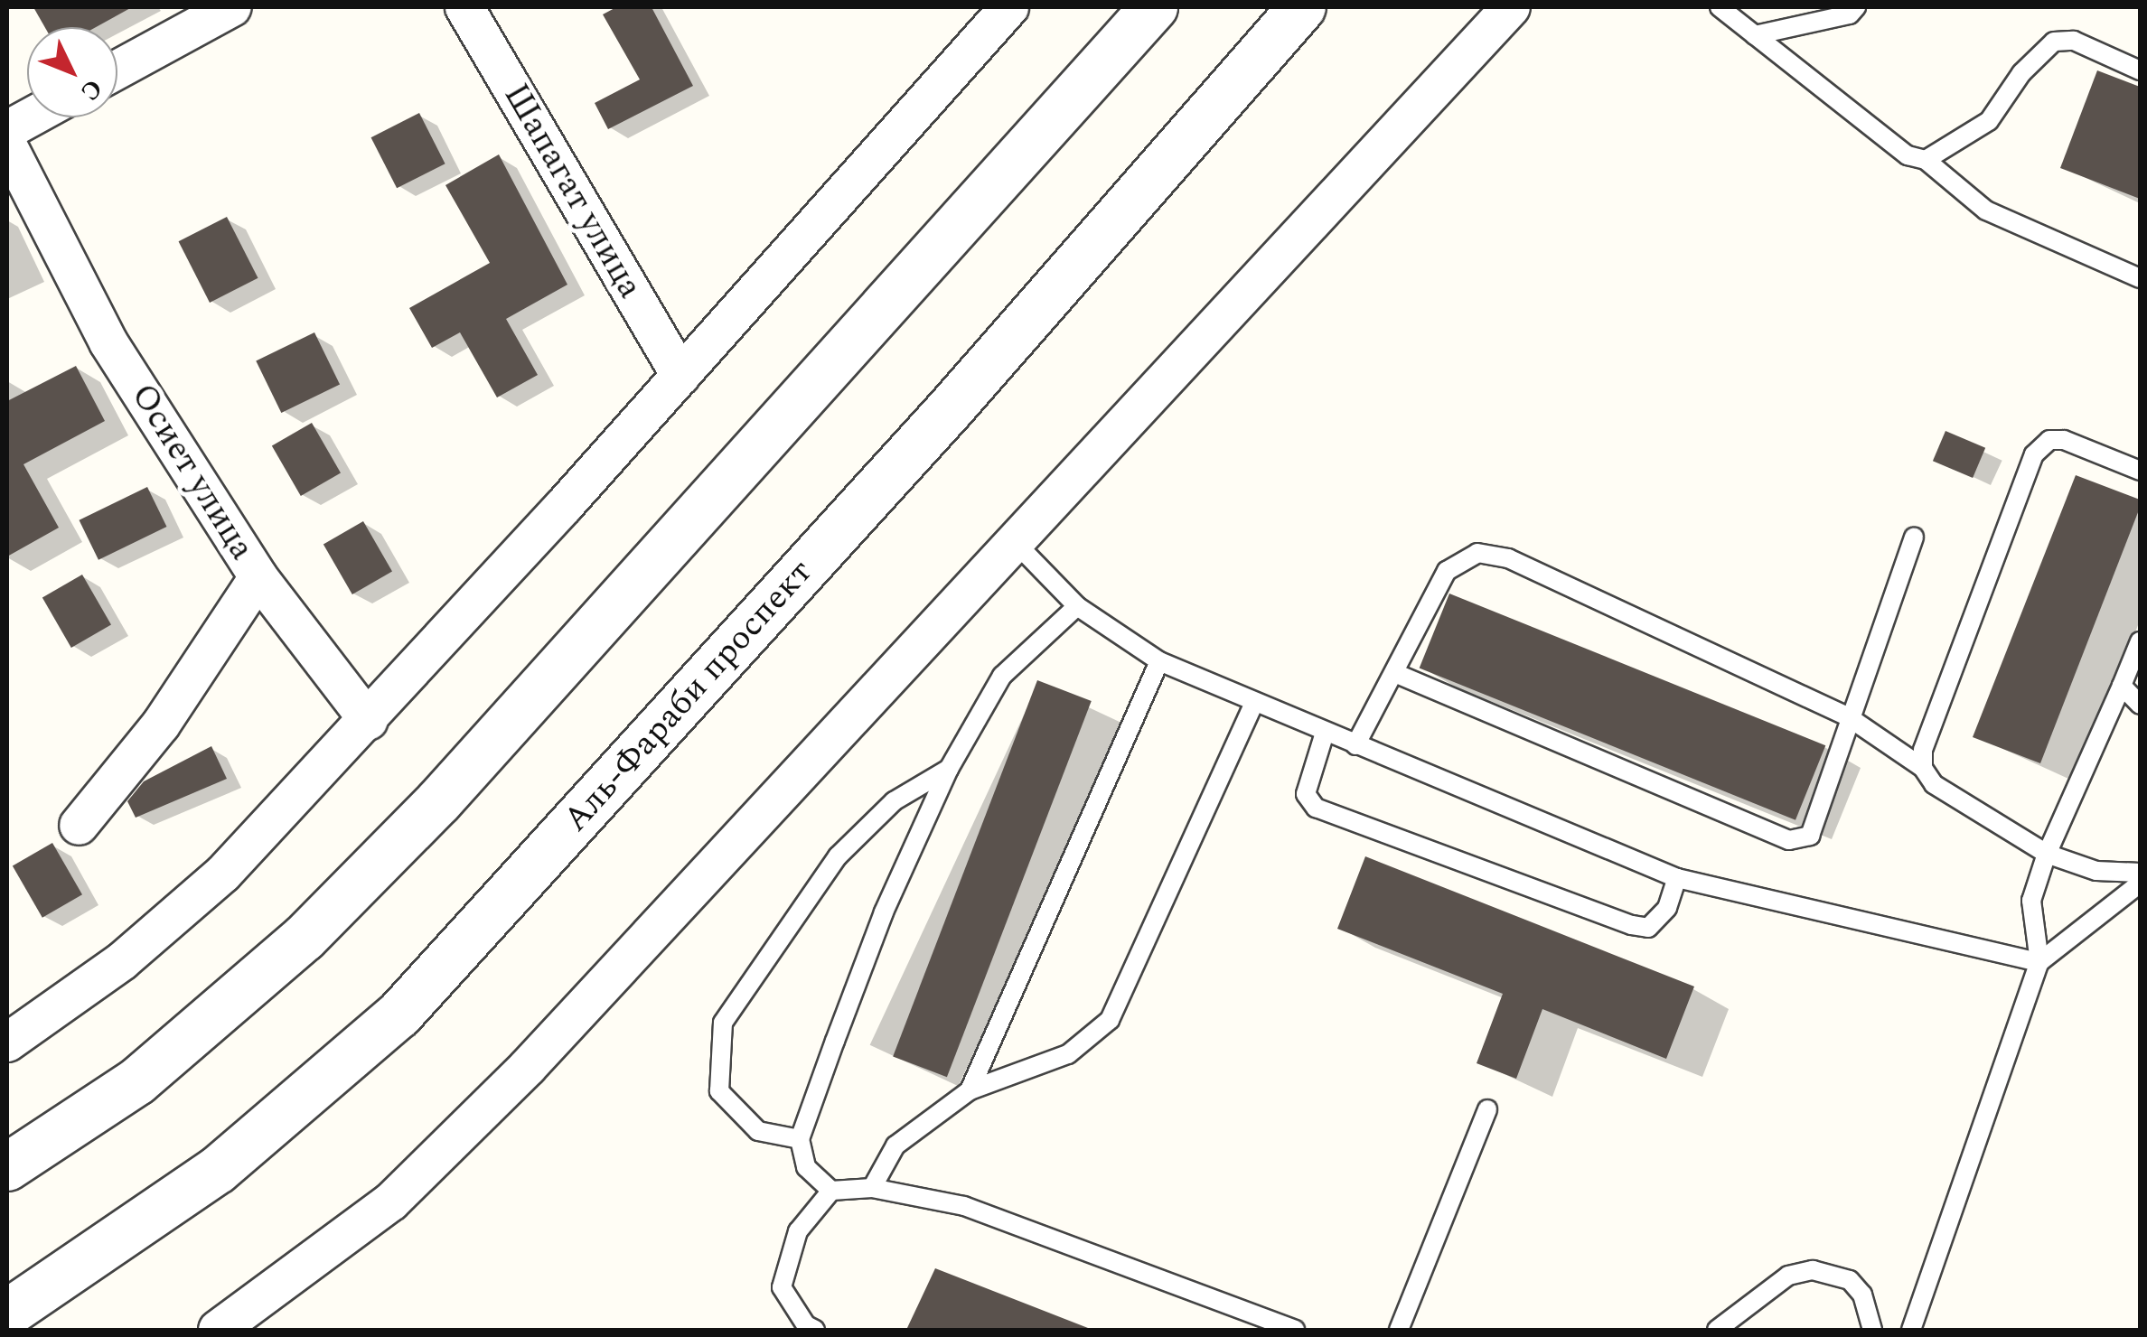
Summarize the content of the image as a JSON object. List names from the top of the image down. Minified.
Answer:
{"streets":{"street":["Шапагат улица","Осиет улица","Аль-Фараби проспект"]},"north":"bottom right"}
